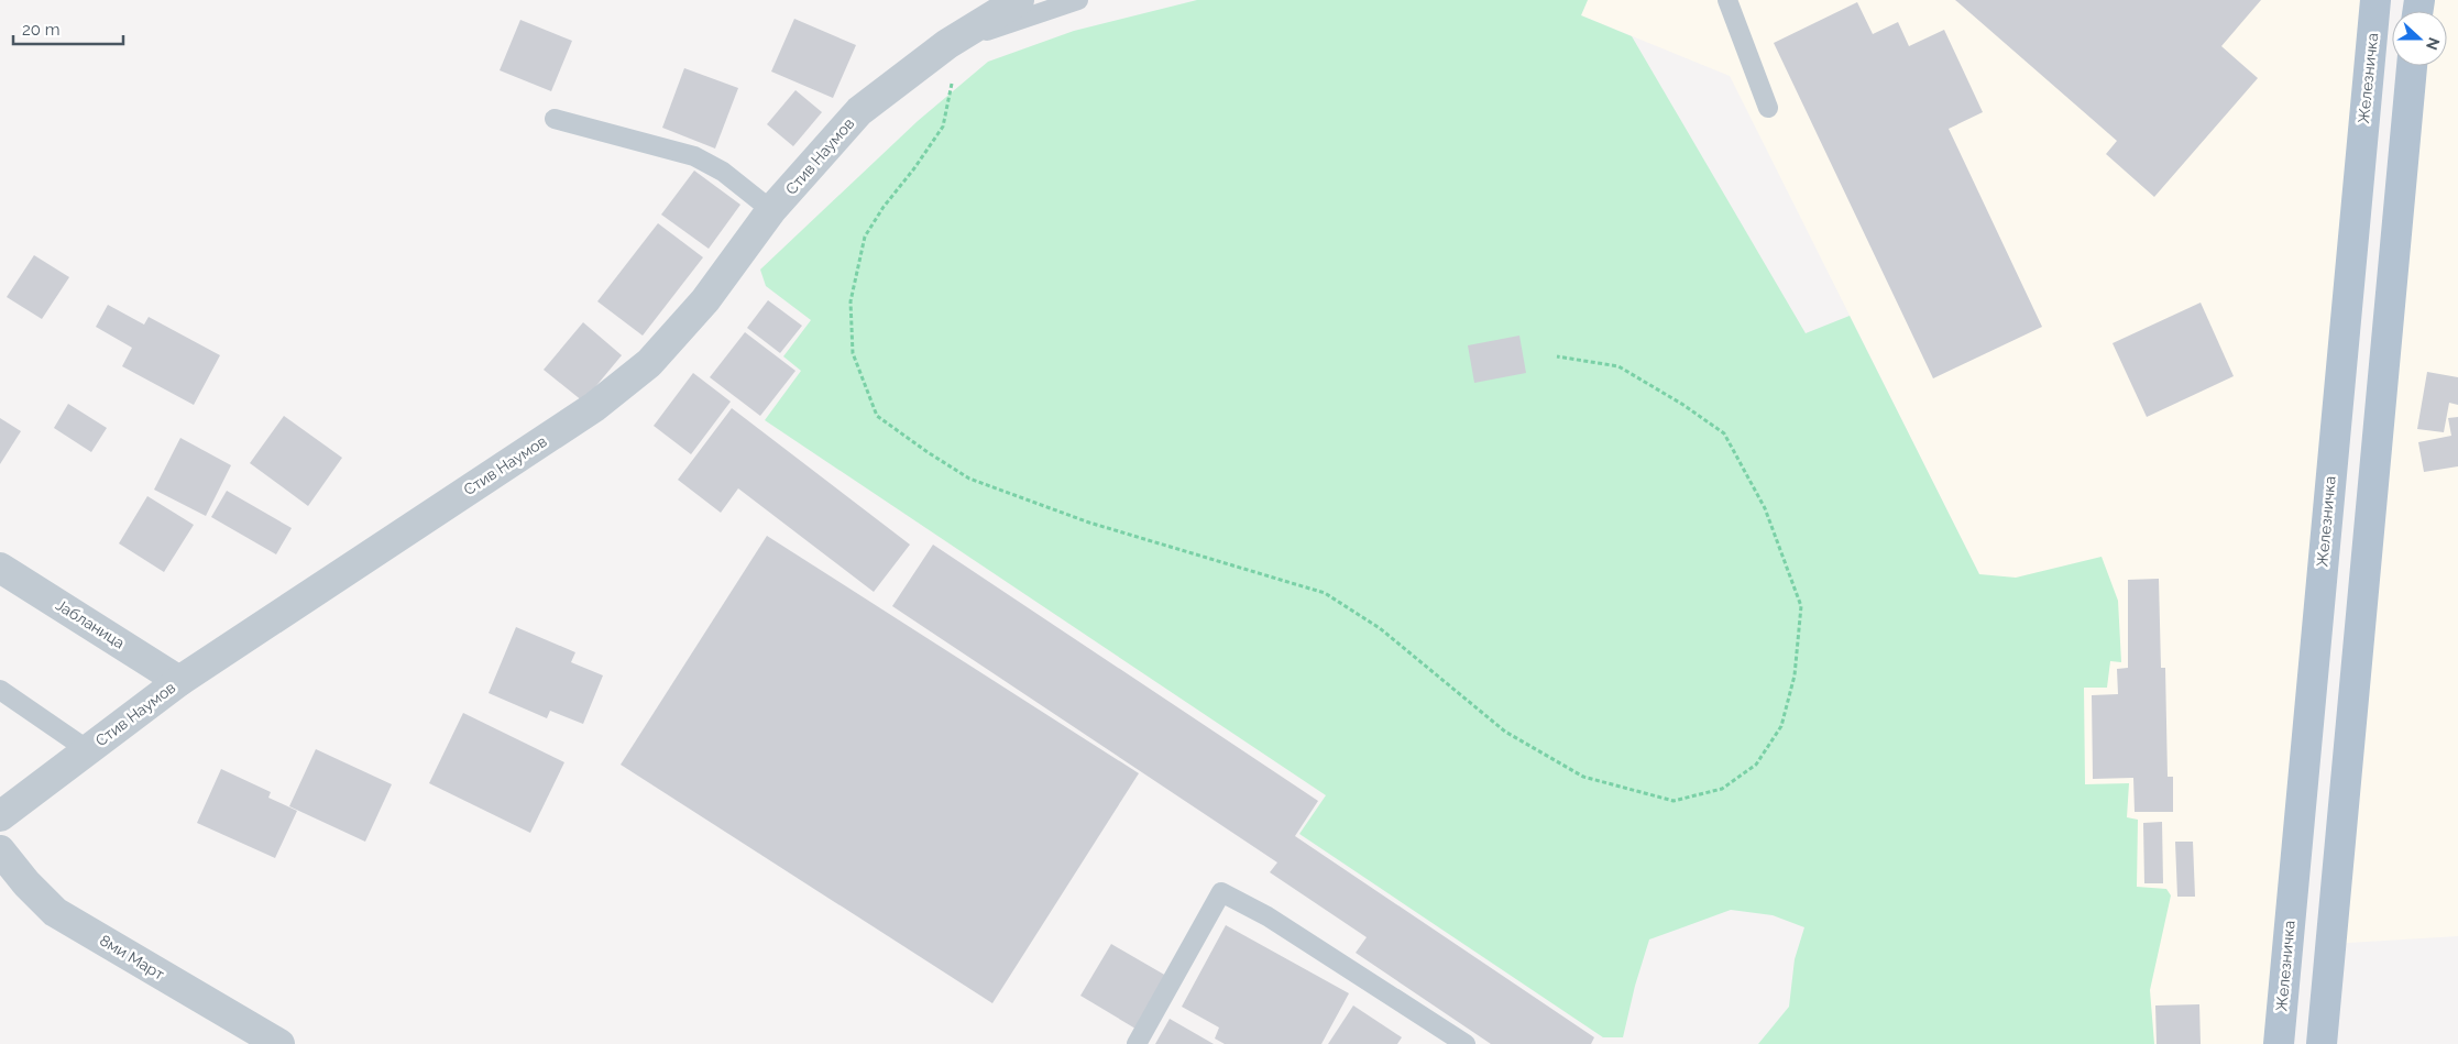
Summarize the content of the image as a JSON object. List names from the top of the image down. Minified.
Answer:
{"streets":{"main road":["Железничка"],"street":["Стив Наумов","Јабланица","8ми Март"]},"crossings":[["Стив Наумов","Јабланица"]],"scale_bar":"20 m","north":"right"}
